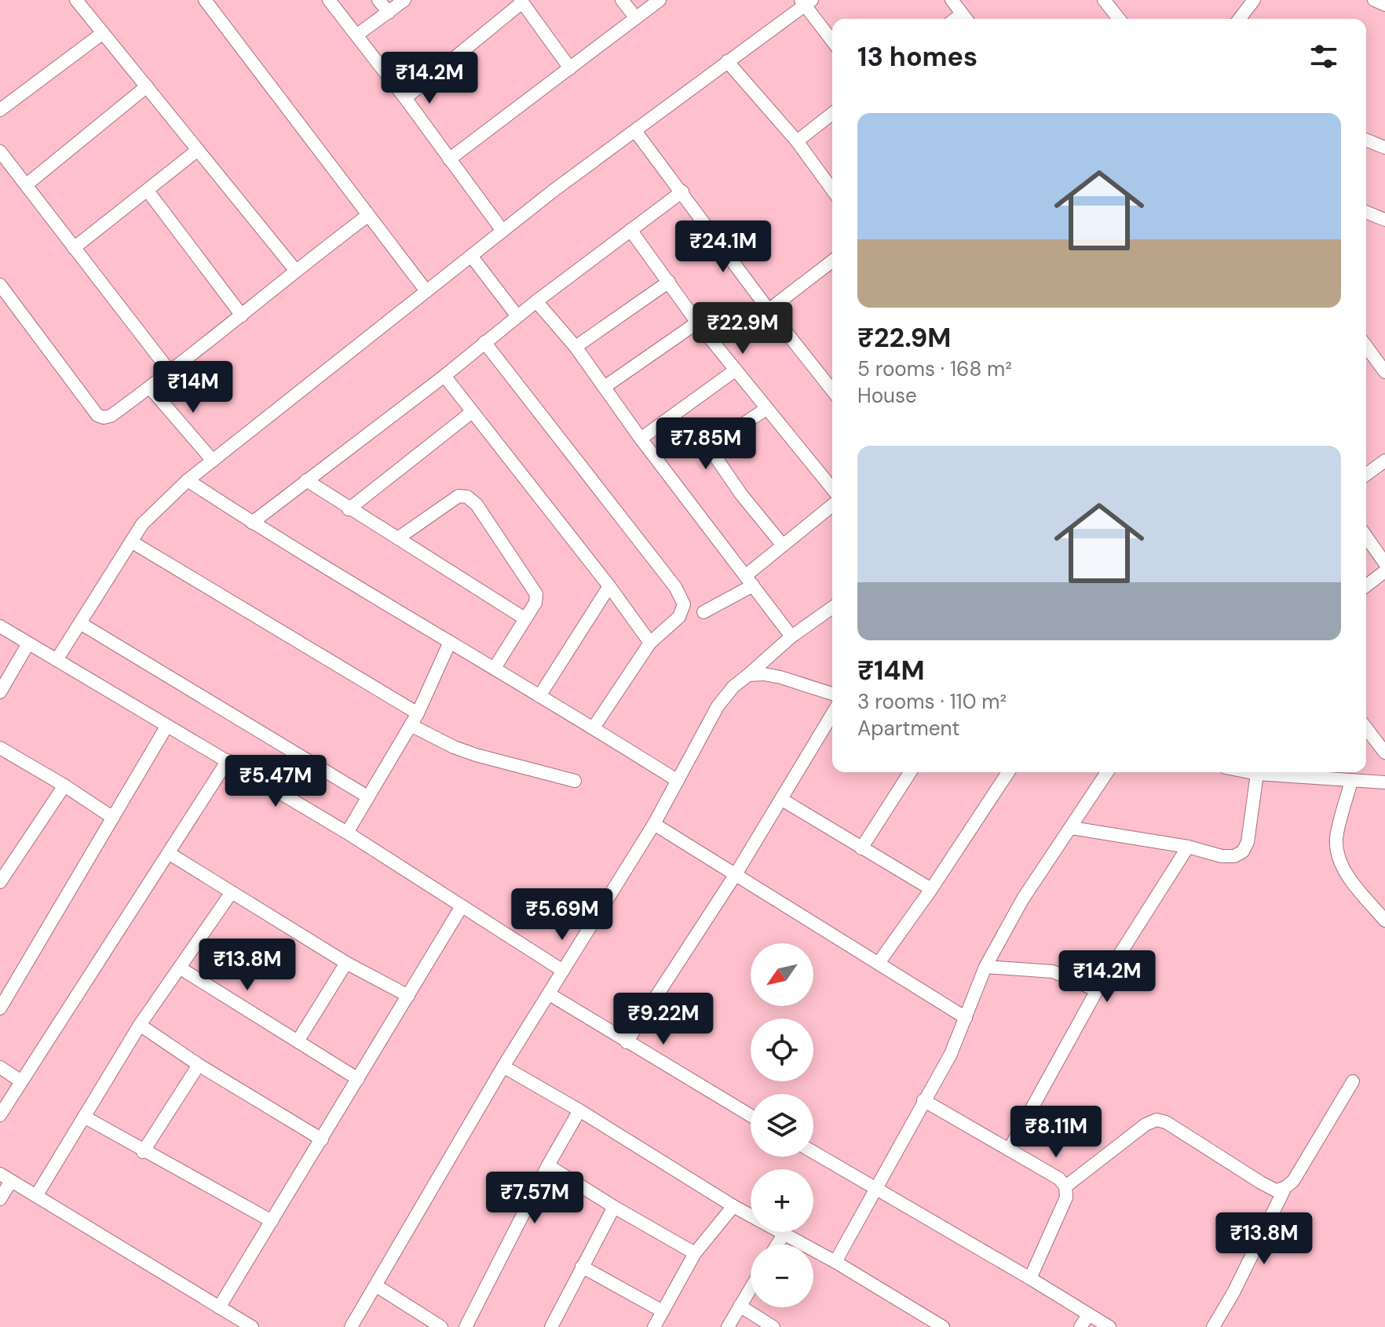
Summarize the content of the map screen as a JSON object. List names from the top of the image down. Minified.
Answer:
{"north":"bottom left","page":{"heading":"13 homes","price":["₹14.2M","₹24.1M","₹22.9M","₹14M","₹7.85M","₹5.47M","₹5.69M","₹13.8M","₹14.2M","₹9.22M","₹8.11M","₹7.57M","₹13.8M"],"list":[{"name":"₹22.9M","note":"5 rooms · 168 m² · House"},{"name":"₹14M","note":"3 rooms · 110 m² · Apartment"}],"map_buttons":["+","−"]}}
